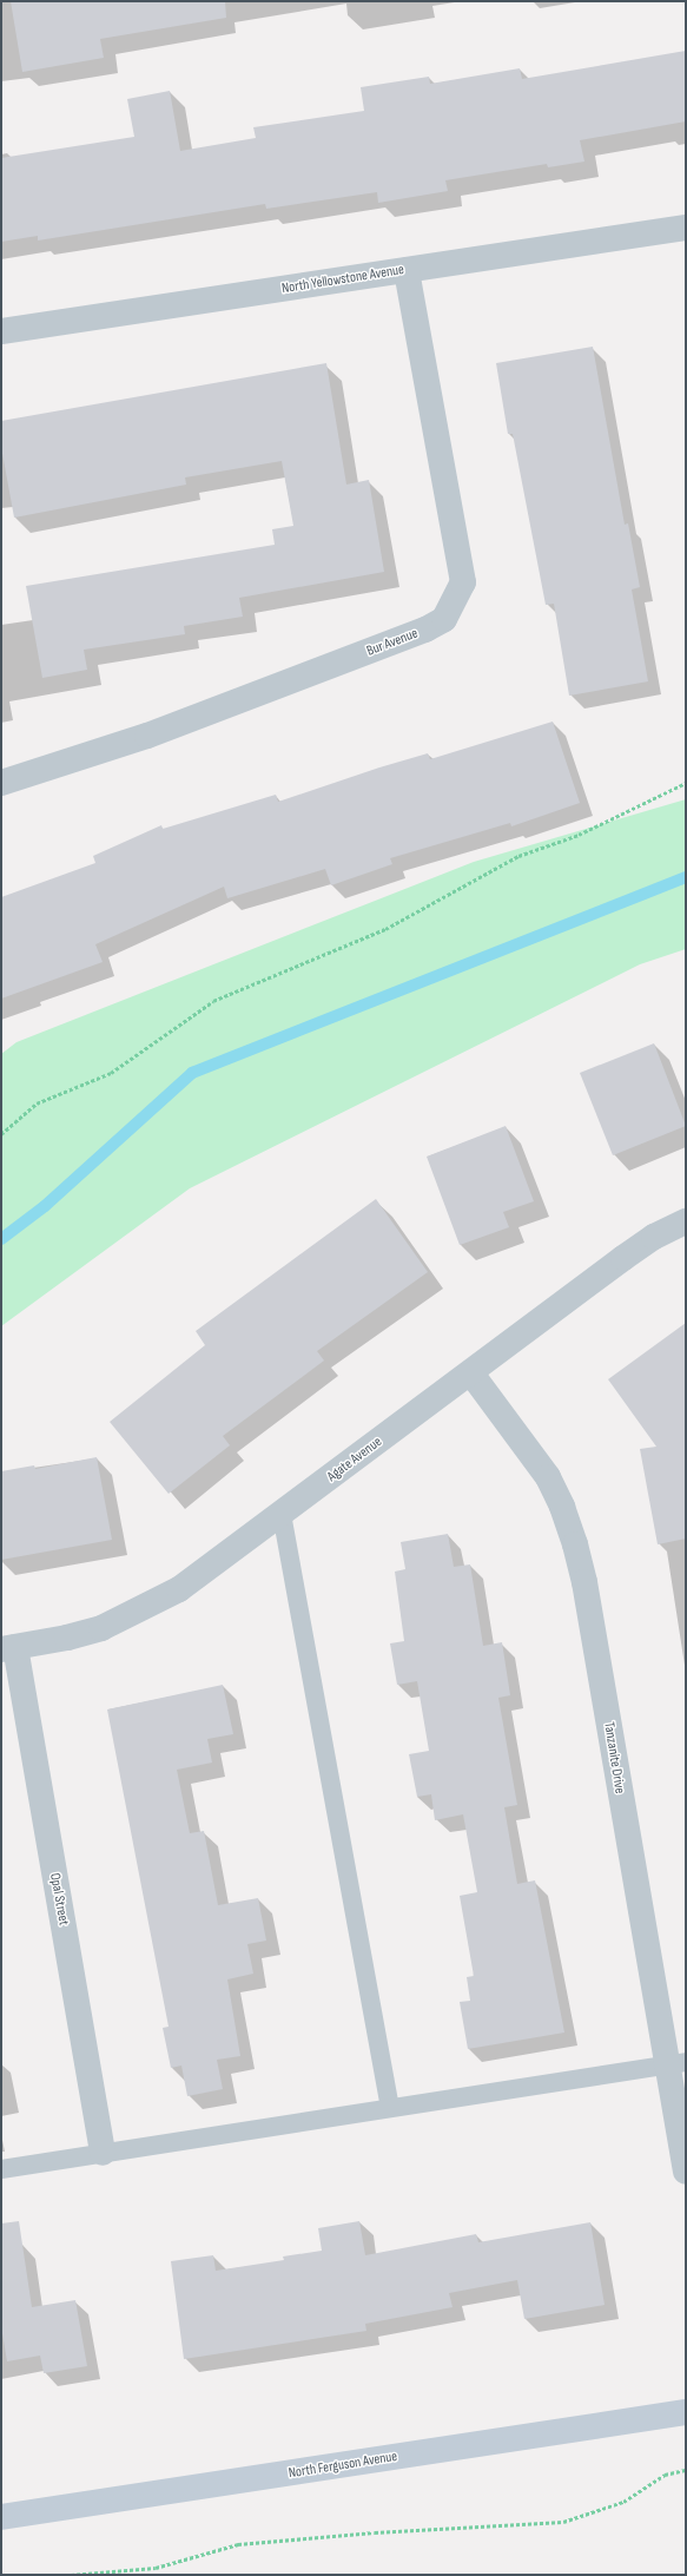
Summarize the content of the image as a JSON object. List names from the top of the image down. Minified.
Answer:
{"streets":{"street":["North Yellowstone Avenue","Bur Avenue","Agate Avenue","Tanzanite Drive","Opal Street","North Ferguson Avenue"]},"crossings":[["North Yellowstone Avenue","Bur Avenue"],["Agate Avenue","Tanzanite Drive"],["Agate Avenue","Opal Street"]]}
